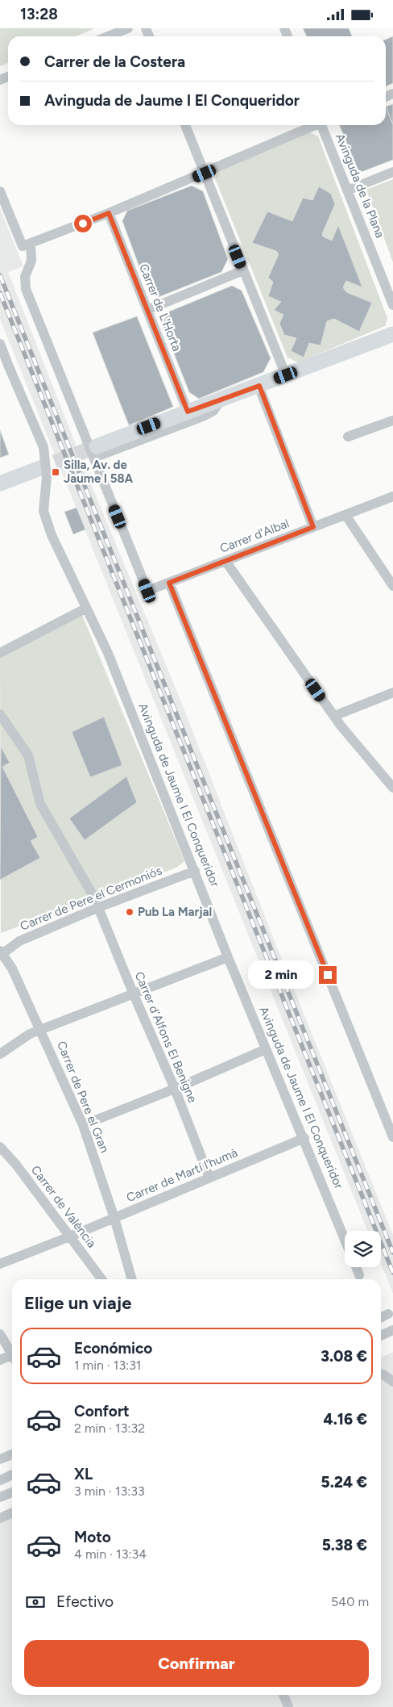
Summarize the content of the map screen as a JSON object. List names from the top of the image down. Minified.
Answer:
{"streets":{"street":["Avinguda de la Plana","Carrer de L'Horta","Carrer d'Albal","Avinguda de Jaume I El Conqueridor","Carrer de Pere el Cermoniós","Carrer d'Alfons El Benigne","Carrer de Pere el Gran","Carrer de Martí l'humà","Carrer de València"]},"crossings":[["Avinguda de Jaume I El Conqueridor","Carrer de Pere el Cermoniós"],["Avinguda de Jaume I El Conqueridor","Carrer de Martí l'humà"],["Carrer de Pere el Cermoniós","Carrer d'Alfons El Benigne"],["Carrer de Pere el Cermoniós","Carrer de Pere el Gran"],["Carrer d'Alfons El Benigne","Carrer de Martí l'humà"],["Carrer de Pere el Gran","Carrer de Martí l'humà"],["Carrer de Martí l'humà","Carrer de València"]],"places":{"transit":["Silla, Av. de Jaume I 58A"],"other":["Pub La Marjal"]},"page":{"status":"13:28","banner":["Carrer de la Costera","Avinguda de Jaume I El Conqueridor"],"bubble":"2 min","heading":"Elige un viaje","list":[{"name":"Económico","note":"1 min · 13:31","value":"3.08 €"},{"name":"Confort","note":"2 min · 13:32","value":"4.16 €"},{"name":"XL","note":"3 min · 13:33","value":"5.24 €"},{"name":"Moto","note":"4 min · 13:34","value":"5.38 €"}],"pay":["Efectivo","540 m"],"buttons":"Confirmar"}}
